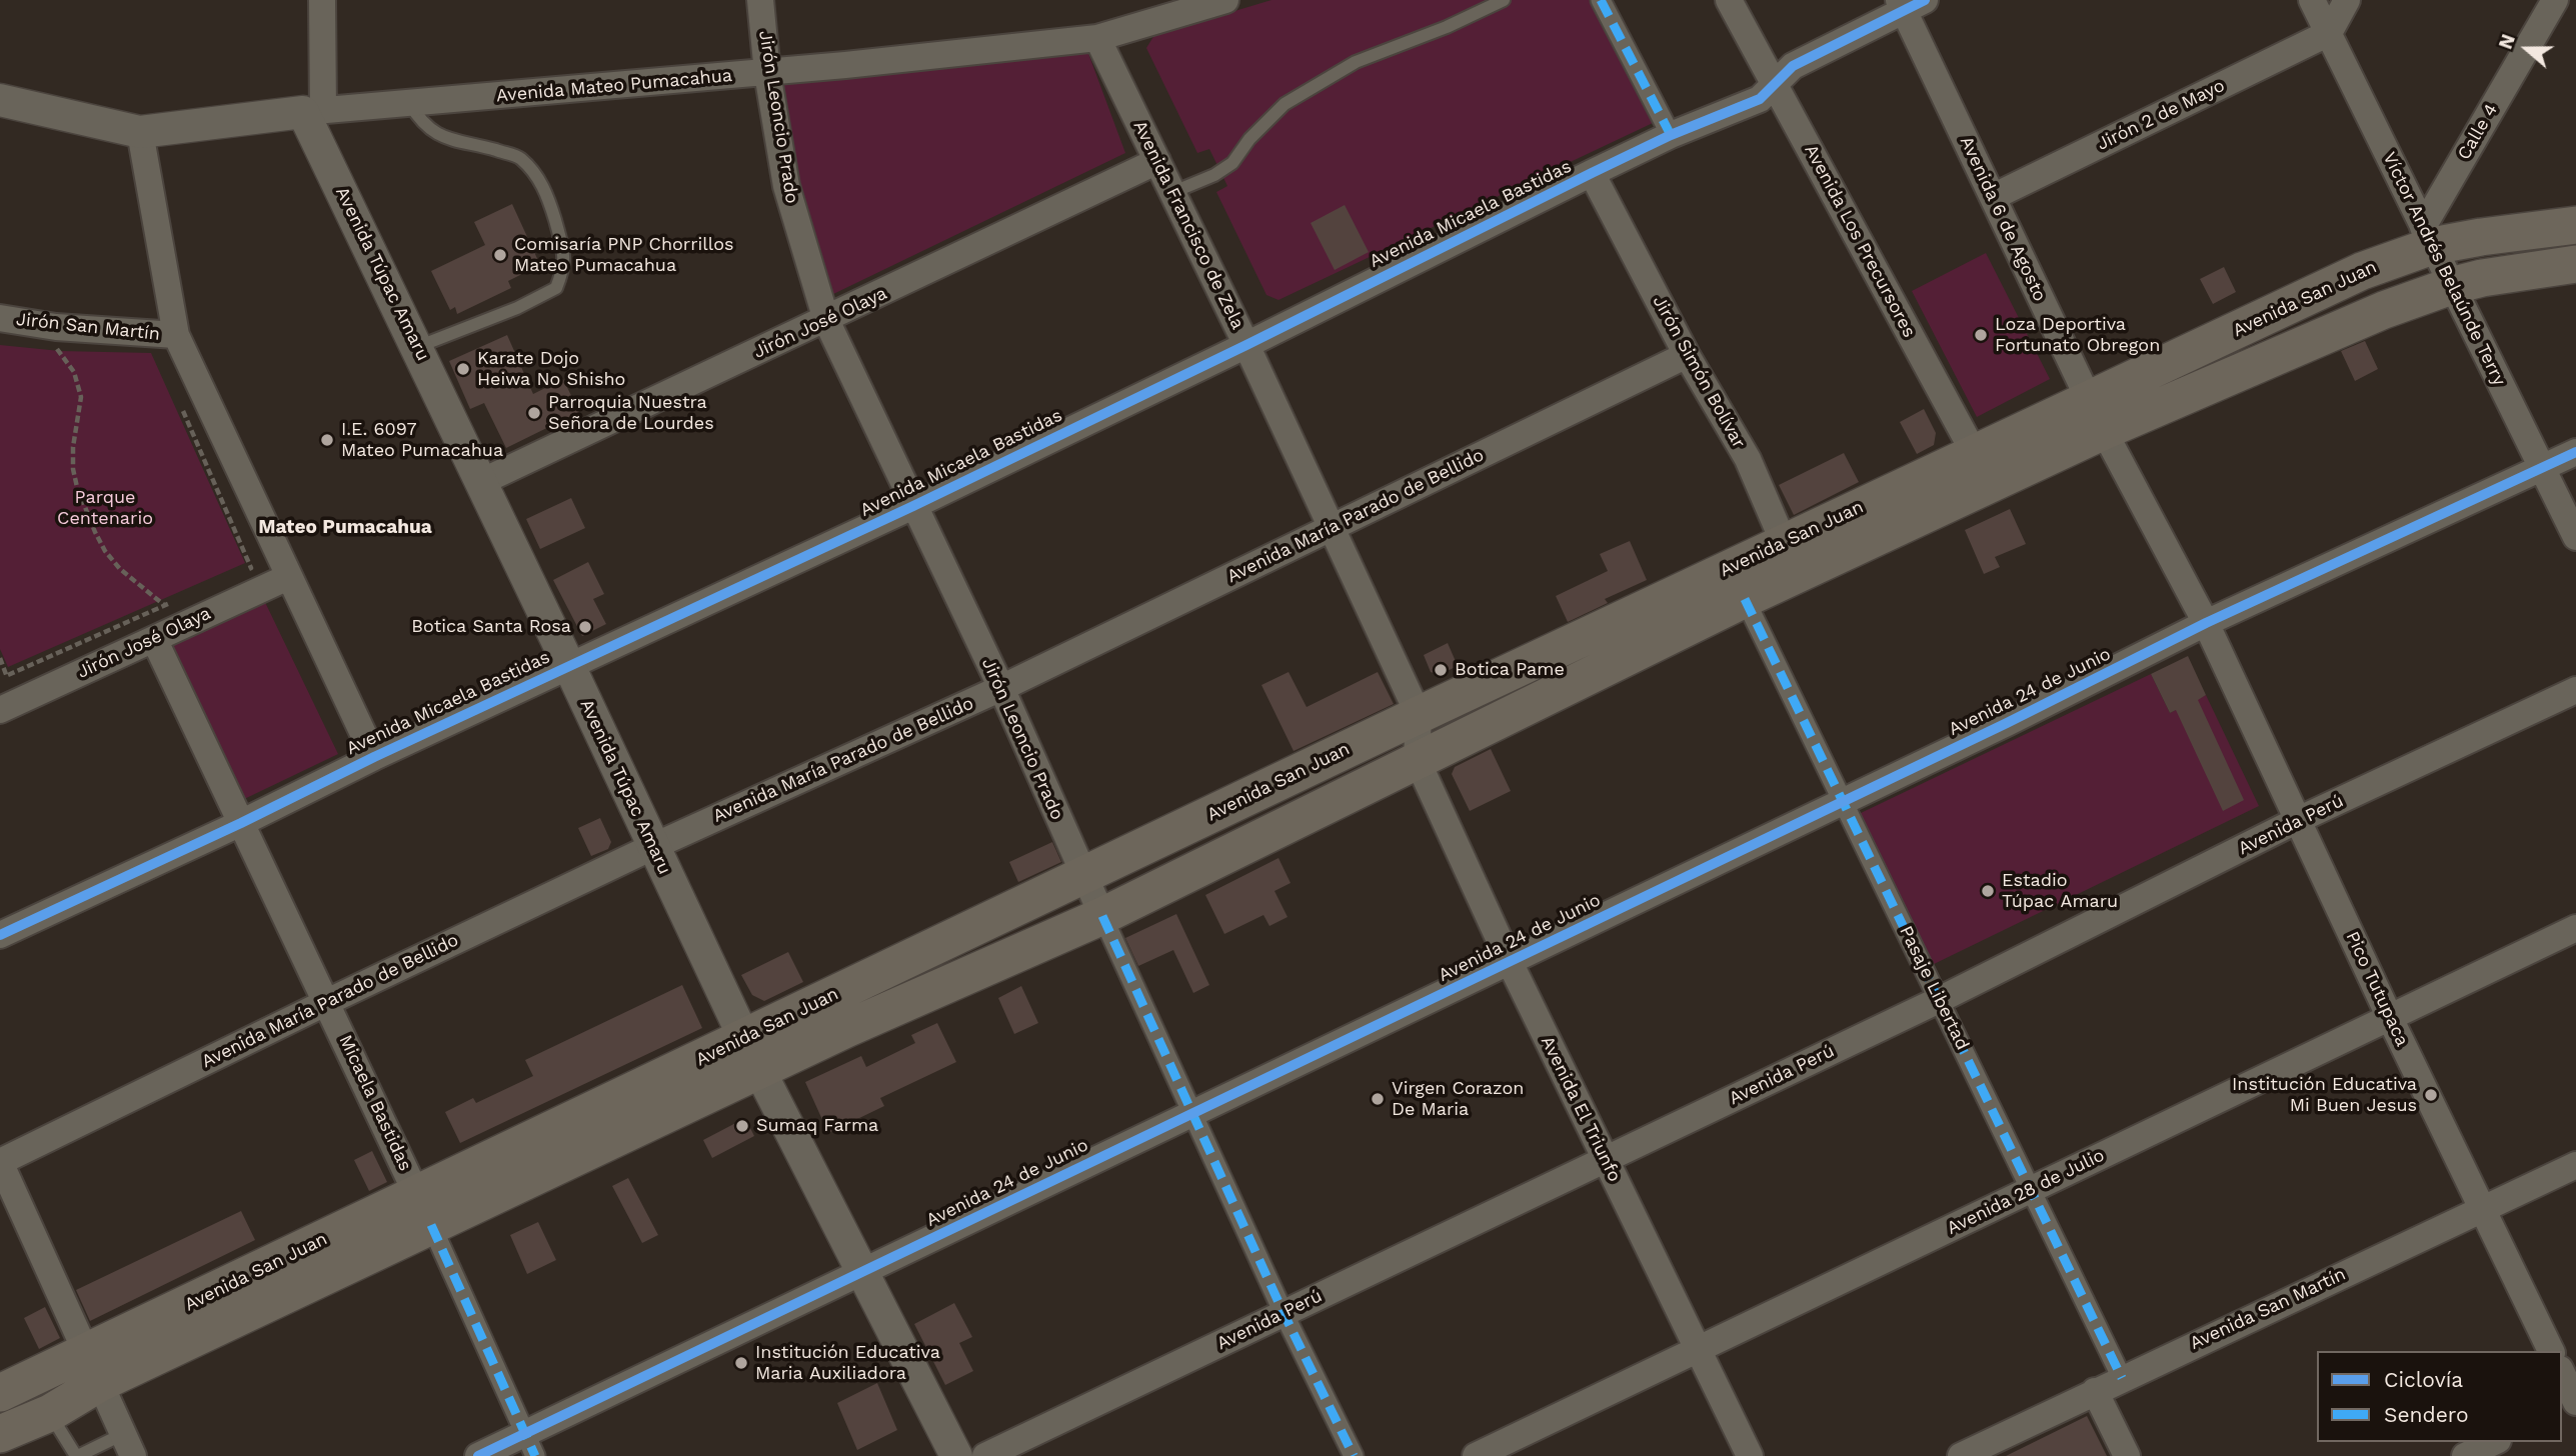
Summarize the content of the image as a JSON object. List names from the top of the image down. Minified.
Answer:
{"streets":{"main road":["Avenida San Juan"],"street":["Avenida Mateo Pumacahua","Jirón 2 de Mayo","Jirón Leoncio Prado","Calle 4","Avenida Micaela Bastidas","Avenida 6 de Agosto","Avenida Francisco de Zela","Avenida Los Precursores","Víctor Andrés Belaúnde Terry","Avenida Túpac Amaru","Jirón José Olaya","Jirón San Martín","Jirón Simón Bolívar","Avenida María Parado de Bellido","Avenida 24 de Junio","Avenida Perú","Pasaje Libertad","Pico Tutupaca","Micaela Bastidas","Avenida El Triunfo","Avenida 28 de Julio","Avenida San Martín"]},"crossings":[["Avenida Mateo Pumacahua","Jirón Leoncio Prado"],["Avenida Mateo Pumacahua","Avenida Francisco de Zela"],["Avenida Mateo Pumacahua","Avenida Túpac Amaru"],["Jirón 2 de Mayo","Avenida 6 de Agosto"],["Jirón 2 de Mayo","Víctor Andrés Belaúnde Terry"],["Jirón Leoncio Prado","Avenida Micaela Bastidas"],["Jirón Leoncio Prado","Avenida San Juan"],["Jirón Leoncio Prado","Jirón José Olaya"],["Jirón Leoncio Prado","Avenida María Parado de Bellido"],["Jirón Leoncio Prado","Avenida 24 de Junio"],["Jirón Leoncio Prado","Avenida Perú"],["Calle 4","Víctor Andrés Belaúnde Terry"],["Calle 4","Avenida San Juan"],["Avenida Micaela Bastidas","Avenida 6 de Agosto"],["Avenida Micaela Bastidas","Avenida Francisco de Zela"],["Avenida Micaela Bastidas","Avenida Los Precursores"],["Avenida Micaela Bastidas","Avenida Túpac Amaru"],["Avenida Micaela Bastidas","Jirón Simón Bolívar"],["Avenida Micaela Bastidas","Micaela Bastidas"],["Avenida 6 de Agosto","Avenida San Juan"],["Avenida 6 de Agosto","Avenida 24 de Junio"],["Avenida 6 de Agosto","Pico Tutupaca"],["Avenida Francisco de Zela","Avenida San Juan"],["Avenida Francisco de Zela","Jirón José Olaya"],["Avenida Francisco de Zela","Avenida María Parado de Bellido"],["Avenida Francisco de Zela","Avenida El Triunfo"],["Avenida Los Precursores","Avenida San Juan"],["Víctor Andrés Belaúnde Terry","Avenida San Juan"],["Víctor Andrés Belaúnde Terry","Avenida 24 de Junio"],["Avenida Túpac Amaru","Avenida San Juan"],["Avenida Túpac Amaru","Jirón José Olaya"],["Avenida Túpac Amaru","Avenida María Parado de Bellido"],["Avenida Túpac Amaru","Avenida 24 de Junio"],["Avenida San Juan","Jirón Simón Bolívar"],["Avenida San Juan","Pasaje Libertad"],["Avenida San Juan","Micaela Bastidas"],["Avenida San Juan","Avenida El Triunfo"],["Jirón José Olaya","Micaela Bastidas"],["Jirón Simón Bolívar","Avenida María Parado de Bellido"],["Avenida María Parado de Bellido","Micaela Bastidas"],["Avenida 24 de Junio","Pasaje Libertad"],["Avenida 24 de Junio","Pico Tutupaca"],["Avenida 24 de Junio","Micaela Bastidas"],["Avenida 24 de Junio","Avenida El Triunfo"],["Avenida Perú","Pasaje Libertad"],["Avenida Perú","Pico Tutupaca"],["Avenida Perú","Avenida El Triunfo"],["Pasaje Libertad","Avenida 28 de Julio"],["Pasaje Libertad","Avenida San Martín"],["Pico Tutupaca","Avenida 28 de Julio"],["Pico Tutupaca","Avenida San Martín"],["Avenida El Triunfo","Avenida 28 de Julio"]],"districts":["Mateo Pumacahua"],"parks":["Parque Centenario"],"places":["Comisaría PNP Chorrillos Mateo Pumacahua","Loza Deportiva Fortunato Obregon","Karate Dojo Heiwa No Shisho","Parroquia Nuestra Señora de Lourdes","I.E. 6097 Mateo Pumacahua","Botica Santa Rosa","Botica Pame","Estadio Túpac Amaru","Institución Educativa Mi Buen Jesus","Virgen Corazon De Maria","Sumaq Farma","Institución Educativa Maria Auxiliadora"],"legend":["Ciclovía","Sendero"],"north":"left"}
